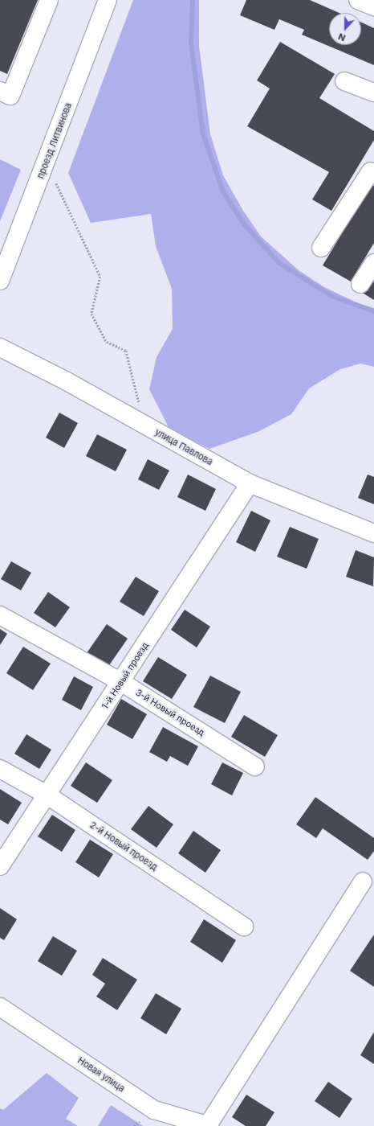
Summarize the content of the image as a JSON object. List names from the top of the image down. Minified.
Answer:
{"streets":{"street":["проезд Литвинова","улица Павлова","1-й Новый проезд","3-й Новый проезд","2-й Новый проезд","Новая улица"]},"crossings":[["улица Павлова","1-й Новый проезд"],["1-й Новый проезд","3-й Новый проезд"],["1-й Новый проезд","2-й Новый проезд"]],"north":"bottom"}
